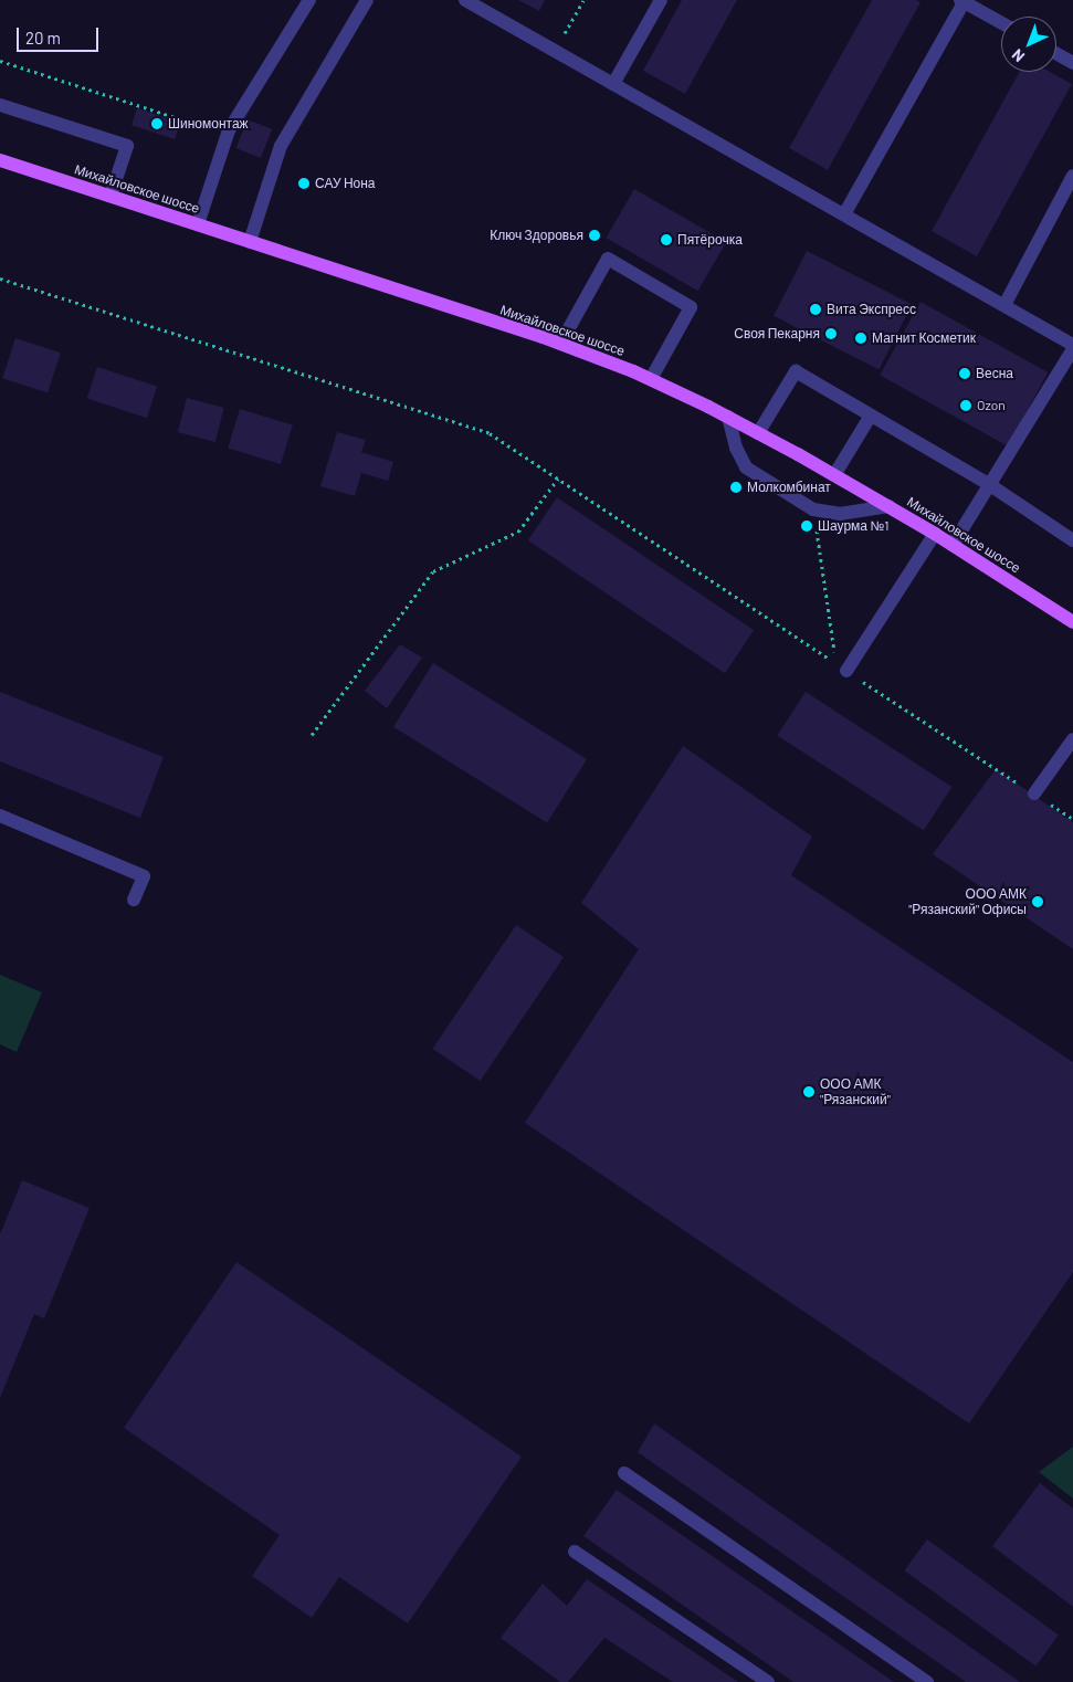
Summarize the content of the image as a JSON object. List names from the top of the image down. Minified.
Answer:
{"streets":{"main road":["Михайловское шоссе"]},"places":["Шиномонтаж","САУ Нона","Ключ Здоровья","Пятёрочка","Вита Экспресс","Своя Пекарня","Магнит Косметик","Весна","Ozon","Молкомбинат","Шаурма №1","ООО АМК \"Рязанский\" Офисы","ООО АМК \"Рязанский\""],"scale_bar":"20 m","north":"bottom left"}
